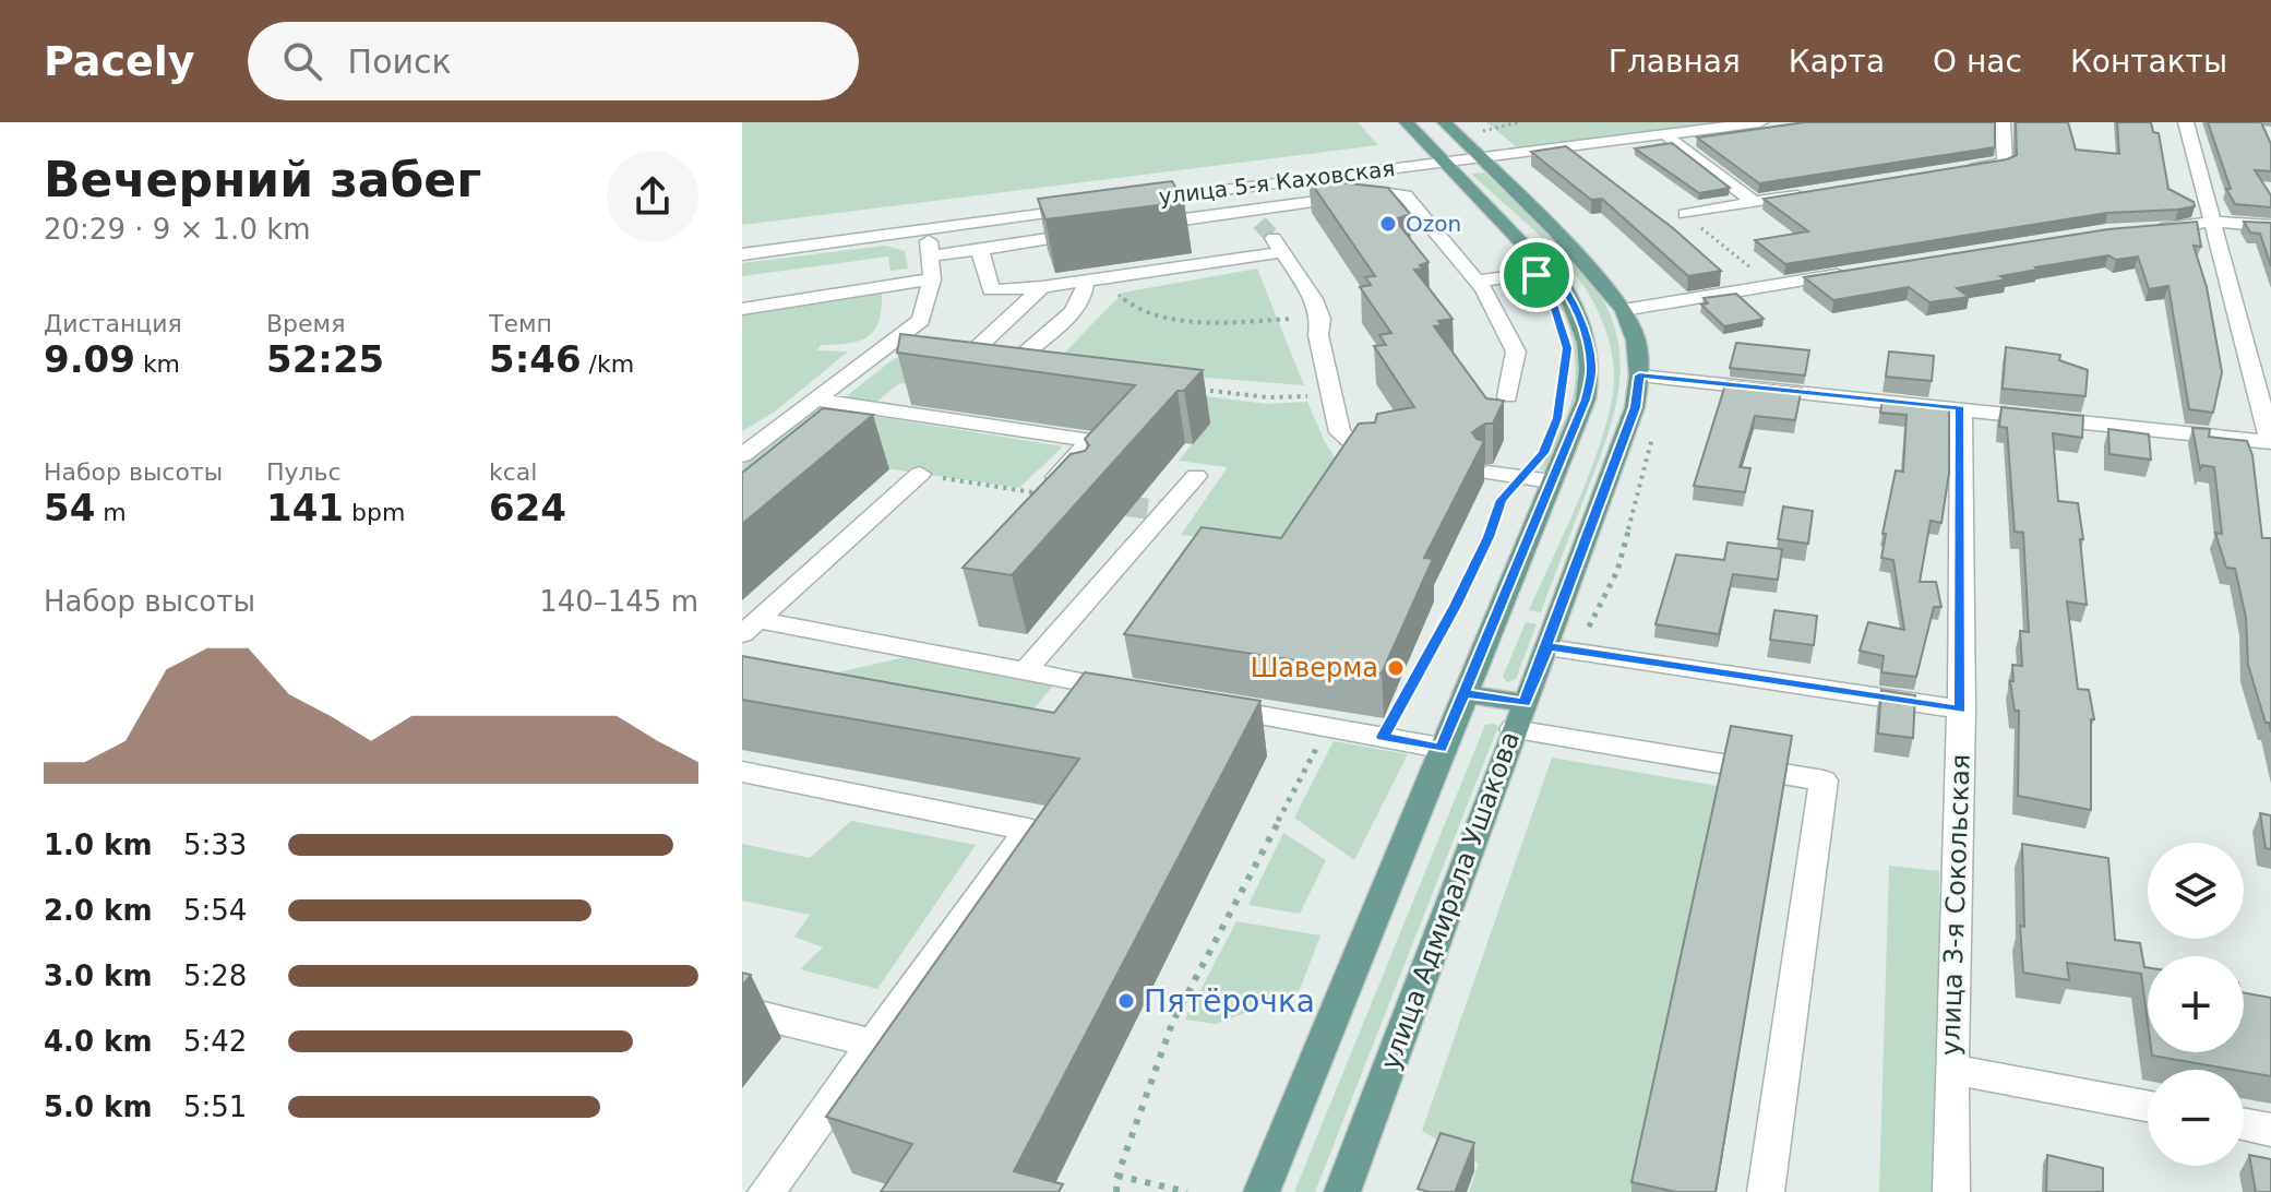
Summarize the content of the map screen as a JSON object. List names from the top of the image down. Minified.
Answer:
{"streets":{"main road":["улица Адмирала Ушакова"],"street":["улица 5-я Каховская","улица 3-я Сокольская"]},"crossings":[["улица 5-я Каховская","улица Адмирала Ушакова"]],"places":["Ozon","Шаверма","Пятёрочка"],"page":{"header":"Pacely","search":"Поиск","nav":["Главная","Карта","О нас","Контакты"],"heading":["Вечерний забег","20:29 · 9 × 1.0 km"],"stats":[["Дистанция","9.09 km"],["Время","52:25"],["Темп","5:46 /km"],["Набор высоты","54 m"],["Пульс","141 bpm"],["kcal","624"]],"chart":["Набор высоты","140–145 m"],"list":[{"name":"1.0 km","note":"5:33"},{"name":"2.0 km","note":"5:54"},{"name":"3.0 km","note":"5:28"},{"name":"4.0 km","note":"5:42"},{"name":"5.0 km","note":"5:51"}],"map_buttons":["+","−"]}}
